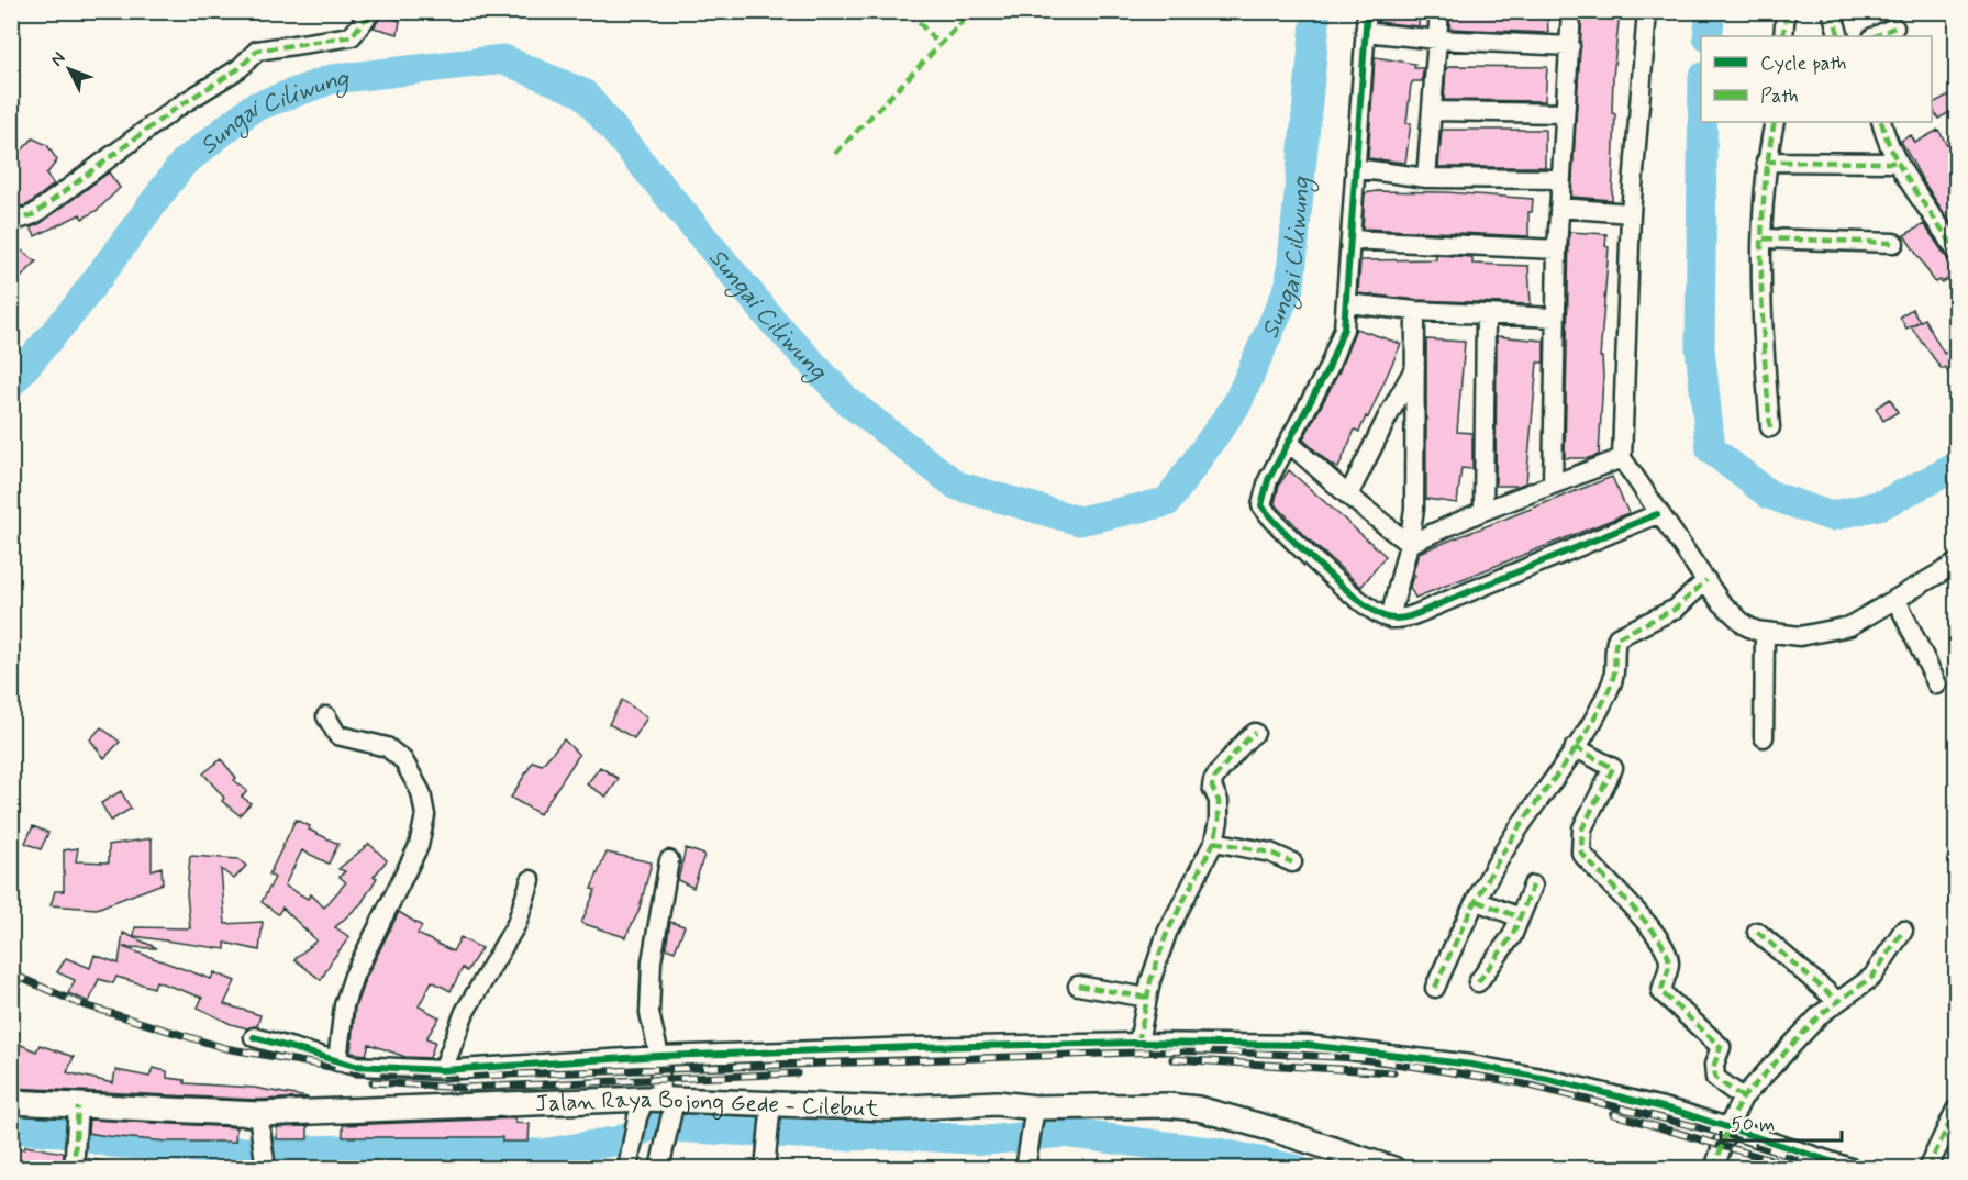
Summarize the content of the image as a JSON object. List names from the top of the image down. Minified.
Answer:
{"streets":{"main road":["Jalan Raya Bojong Gede - Cilebut"]},"water":["Sungai Ciliwung"],"legend":["Cycle path","Path"],"scale_bar":"50 m","north":"top left"}
